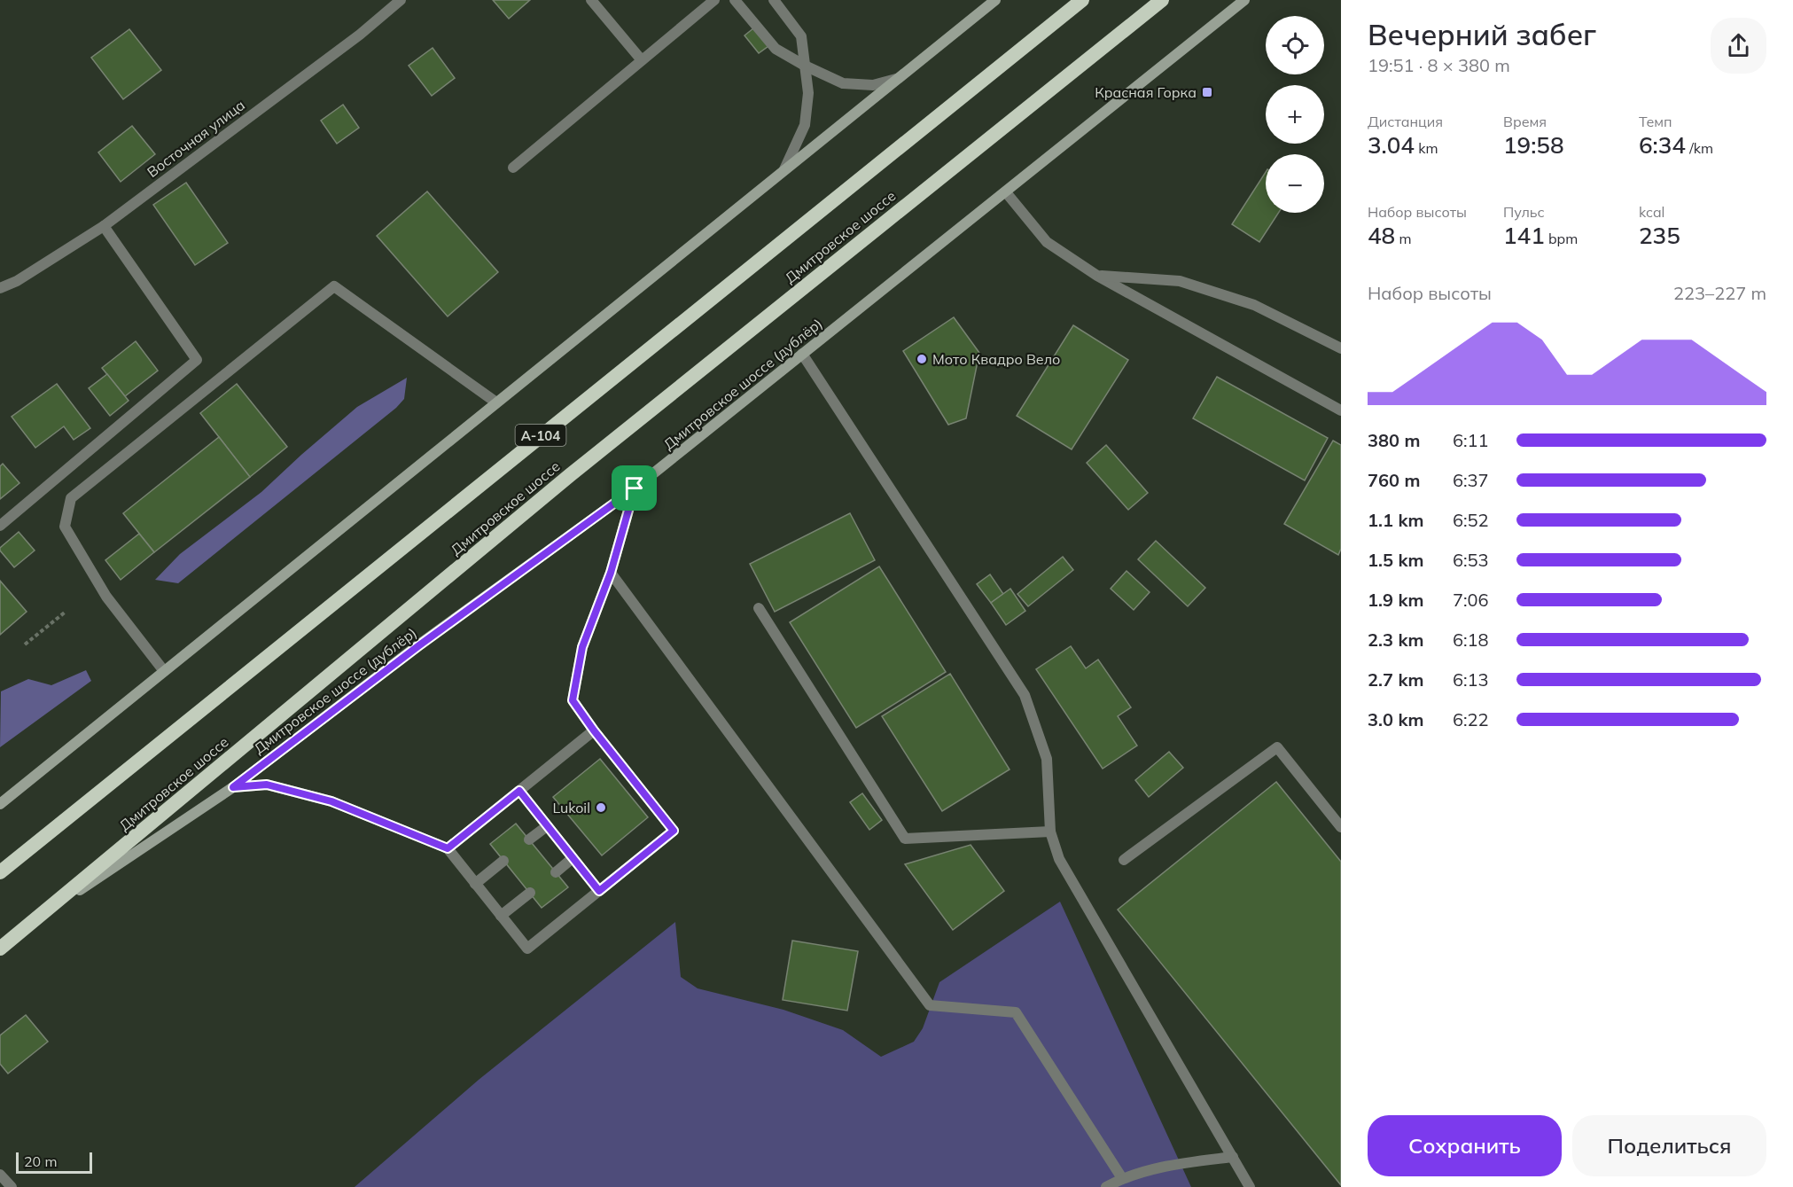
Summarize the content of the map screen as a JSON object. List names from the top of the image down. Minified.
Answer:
{"streets":{"highway":["Дмитровское шоссе","А-104"],"main road":["Дмитровское шоссе (дублёр)"],"street":["Восточная улица"]},"crossings":[["Дмитровское шоссе","Дмитровское шоссе (дублёр)"]],"places":{"transit":["Красная Горка"],"other":["Мото Квадро Вело","Lukoil"]},"scale_bar":"20 m","page":{"heading":["Вечерний забег","19:51 · 8 × 380 m"],"map_buttons":["+","−"],"stats":[["Дистанция","3.04 km"],["Время","19:58"],["Темп","6:34 /km"],["Набор высоты","48 m"],["Пульс","141 bpm"],["kcal","235"]],"chart":["Набор высоты","223–227 m"],"list":[{"name":"380 m","note":"6:11"},{"name":"760 m","note":"6:37"},{"name":"1.1 km","note":"6:52"},{"name":"1.5 km","note":"6:53"},{"name":"1.9 km","note":"7:06"},{"name":"2.3 km","note":"6:18"},{"name":"2.7 km","note":"6:13"},{"name":"3.0 km","note":"6:22"}],"buttons":["Сохранить","Поделиться"],"scale":"20 m"}}
